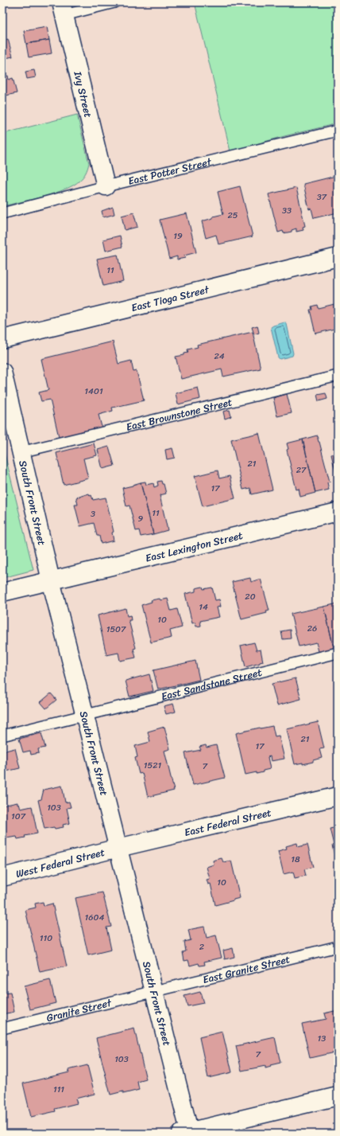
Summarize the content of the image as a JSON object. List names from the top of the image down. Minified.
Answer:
{"streets":{"street":["Ivy Street","East Tioga Street","South Front Street","East Lexington Street","East Federal Street","West Federal Street"],"lane":["East Potter Street","East Brownstone Street","East Sandstone Street","East Granite Street","Granite Street"]},"crossings":[["Ivy Street","East Potter Street"],["East Brownstone Street","South Front Street"],["South Front Street","East Lexington Street"],["South Front Street","East Sandstone Street"],["South Front Street","East Federal Street"],["South Front Street","West Federal Street"],["South Front Street","East Granite Street"],["South Front Street","Granite Street"],["East Federal Street","West Federal Street"],["East Granite Street","Granite Street"]],"house_numbers":["37","33","25","19","11","24","1401","21","27","17","11","3","9","20","14","10","26","1507","21","17","1521","7","103","107","18","10","1604","110","2","13","7","103","111"]}
